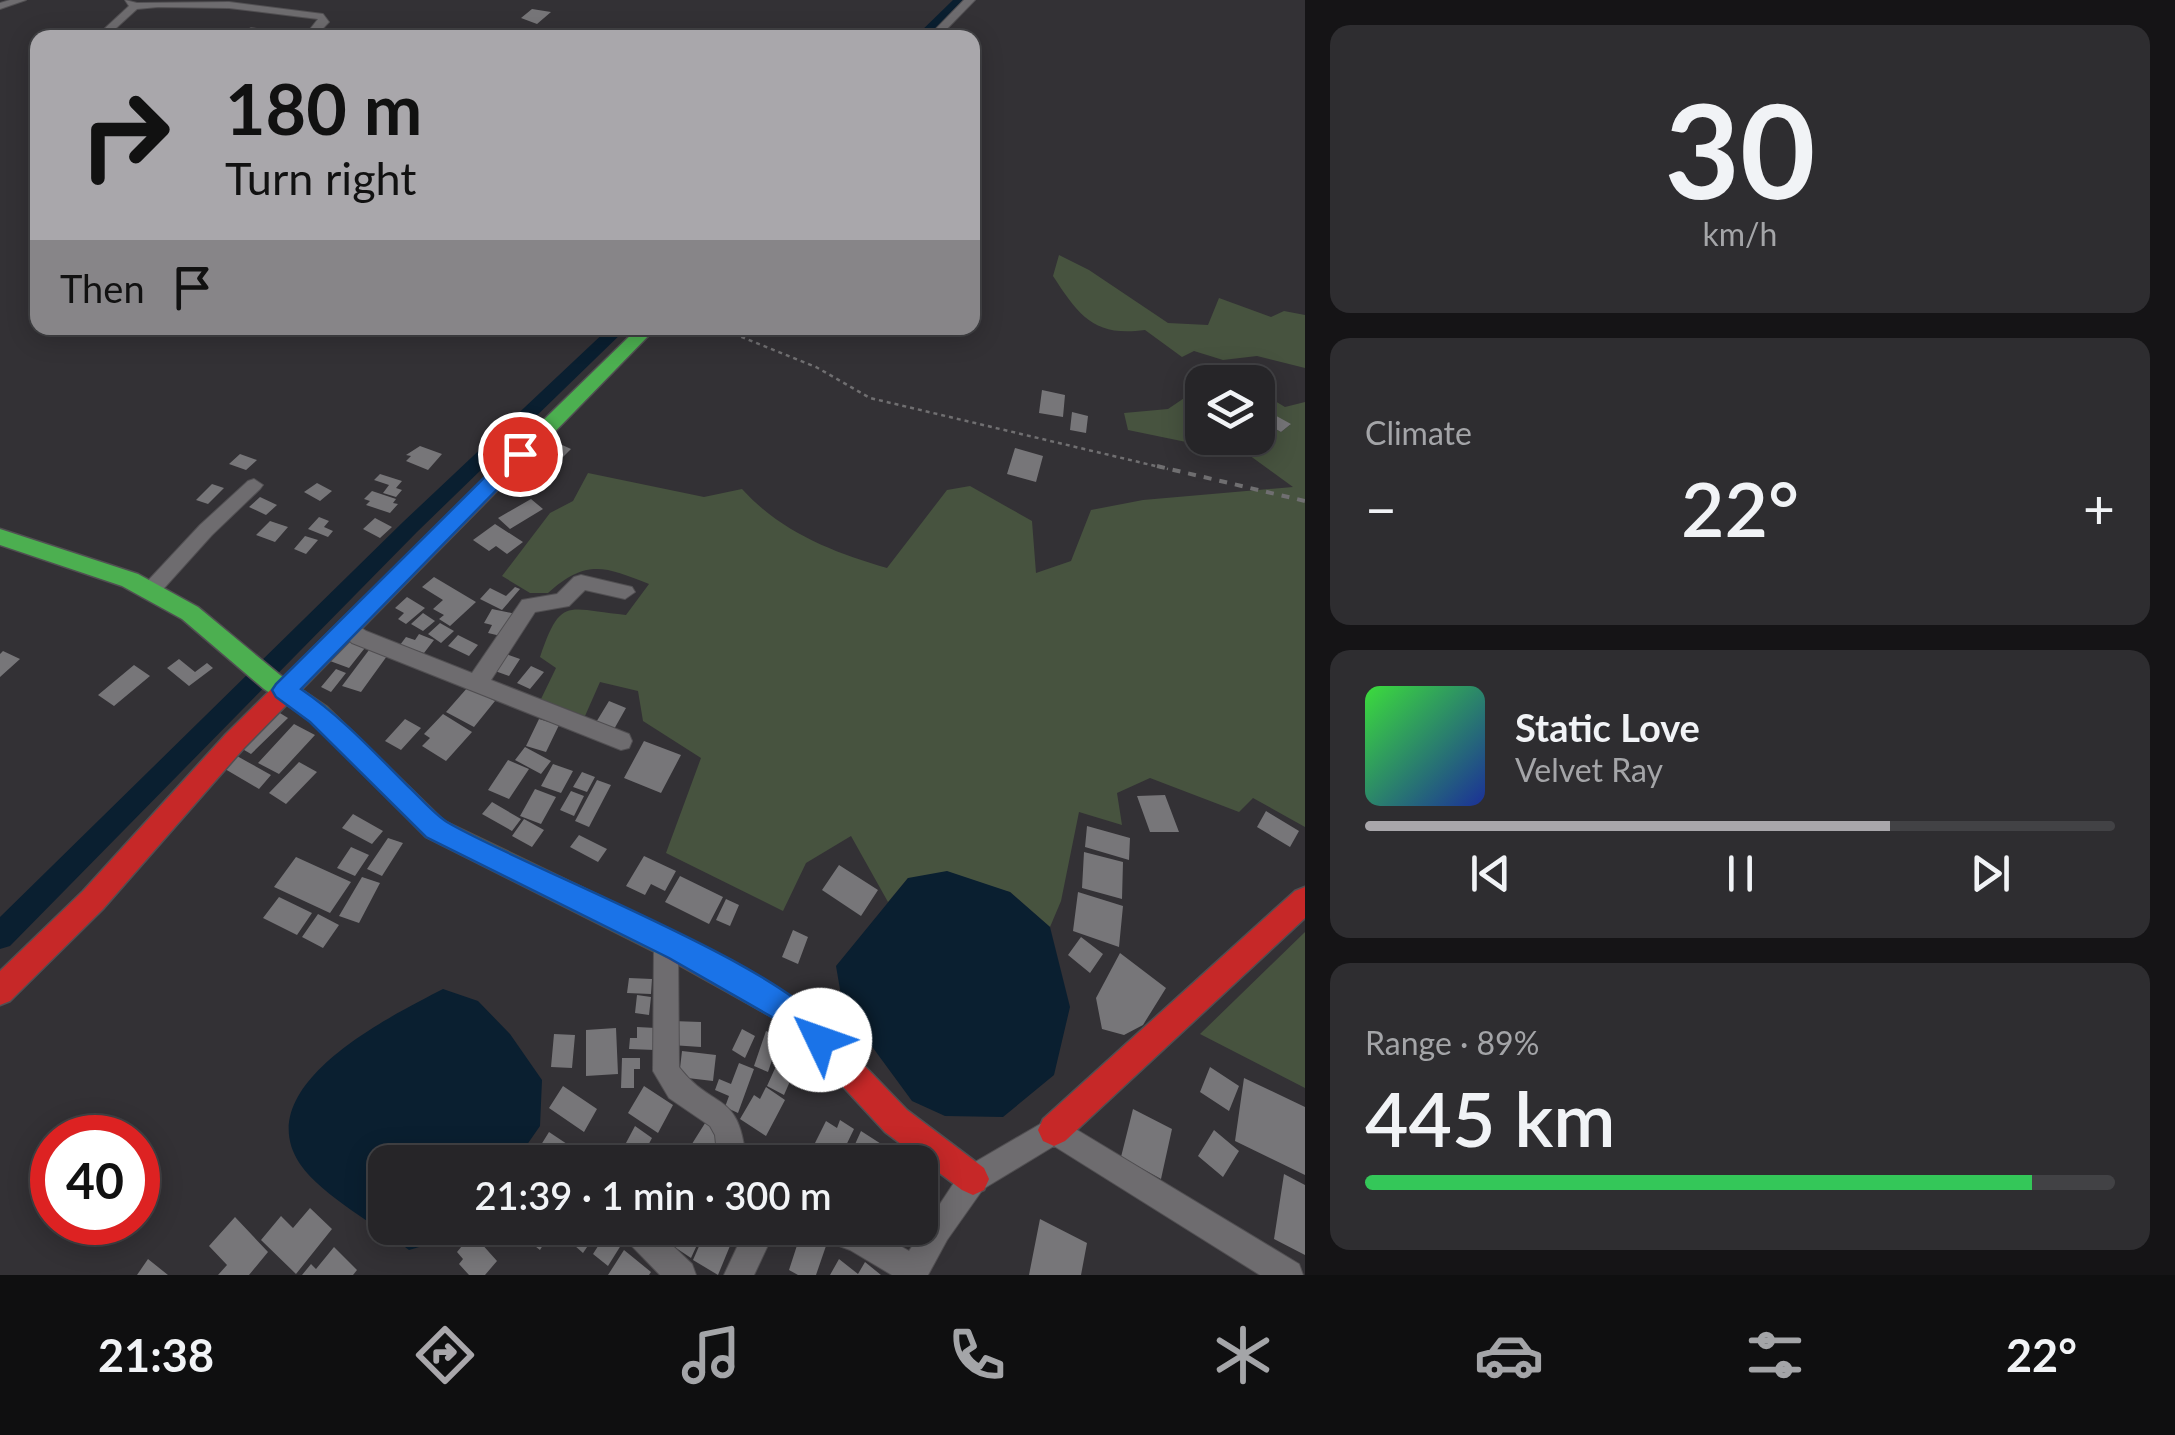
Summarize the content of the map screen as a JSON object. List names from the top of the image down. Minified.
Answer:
{"page":{"tile":[["30","km/h"],"Climate",["Range · 89%","445 km"]],"turn":["180 m","Turn right"],"then":"Then","heat":["−","22°","+"],"song":["Static Love","Velvet Ray"],"limit":"40","trip":"21:39 · 1 min · 300 m","tabs":["21:38","22°"]}}
